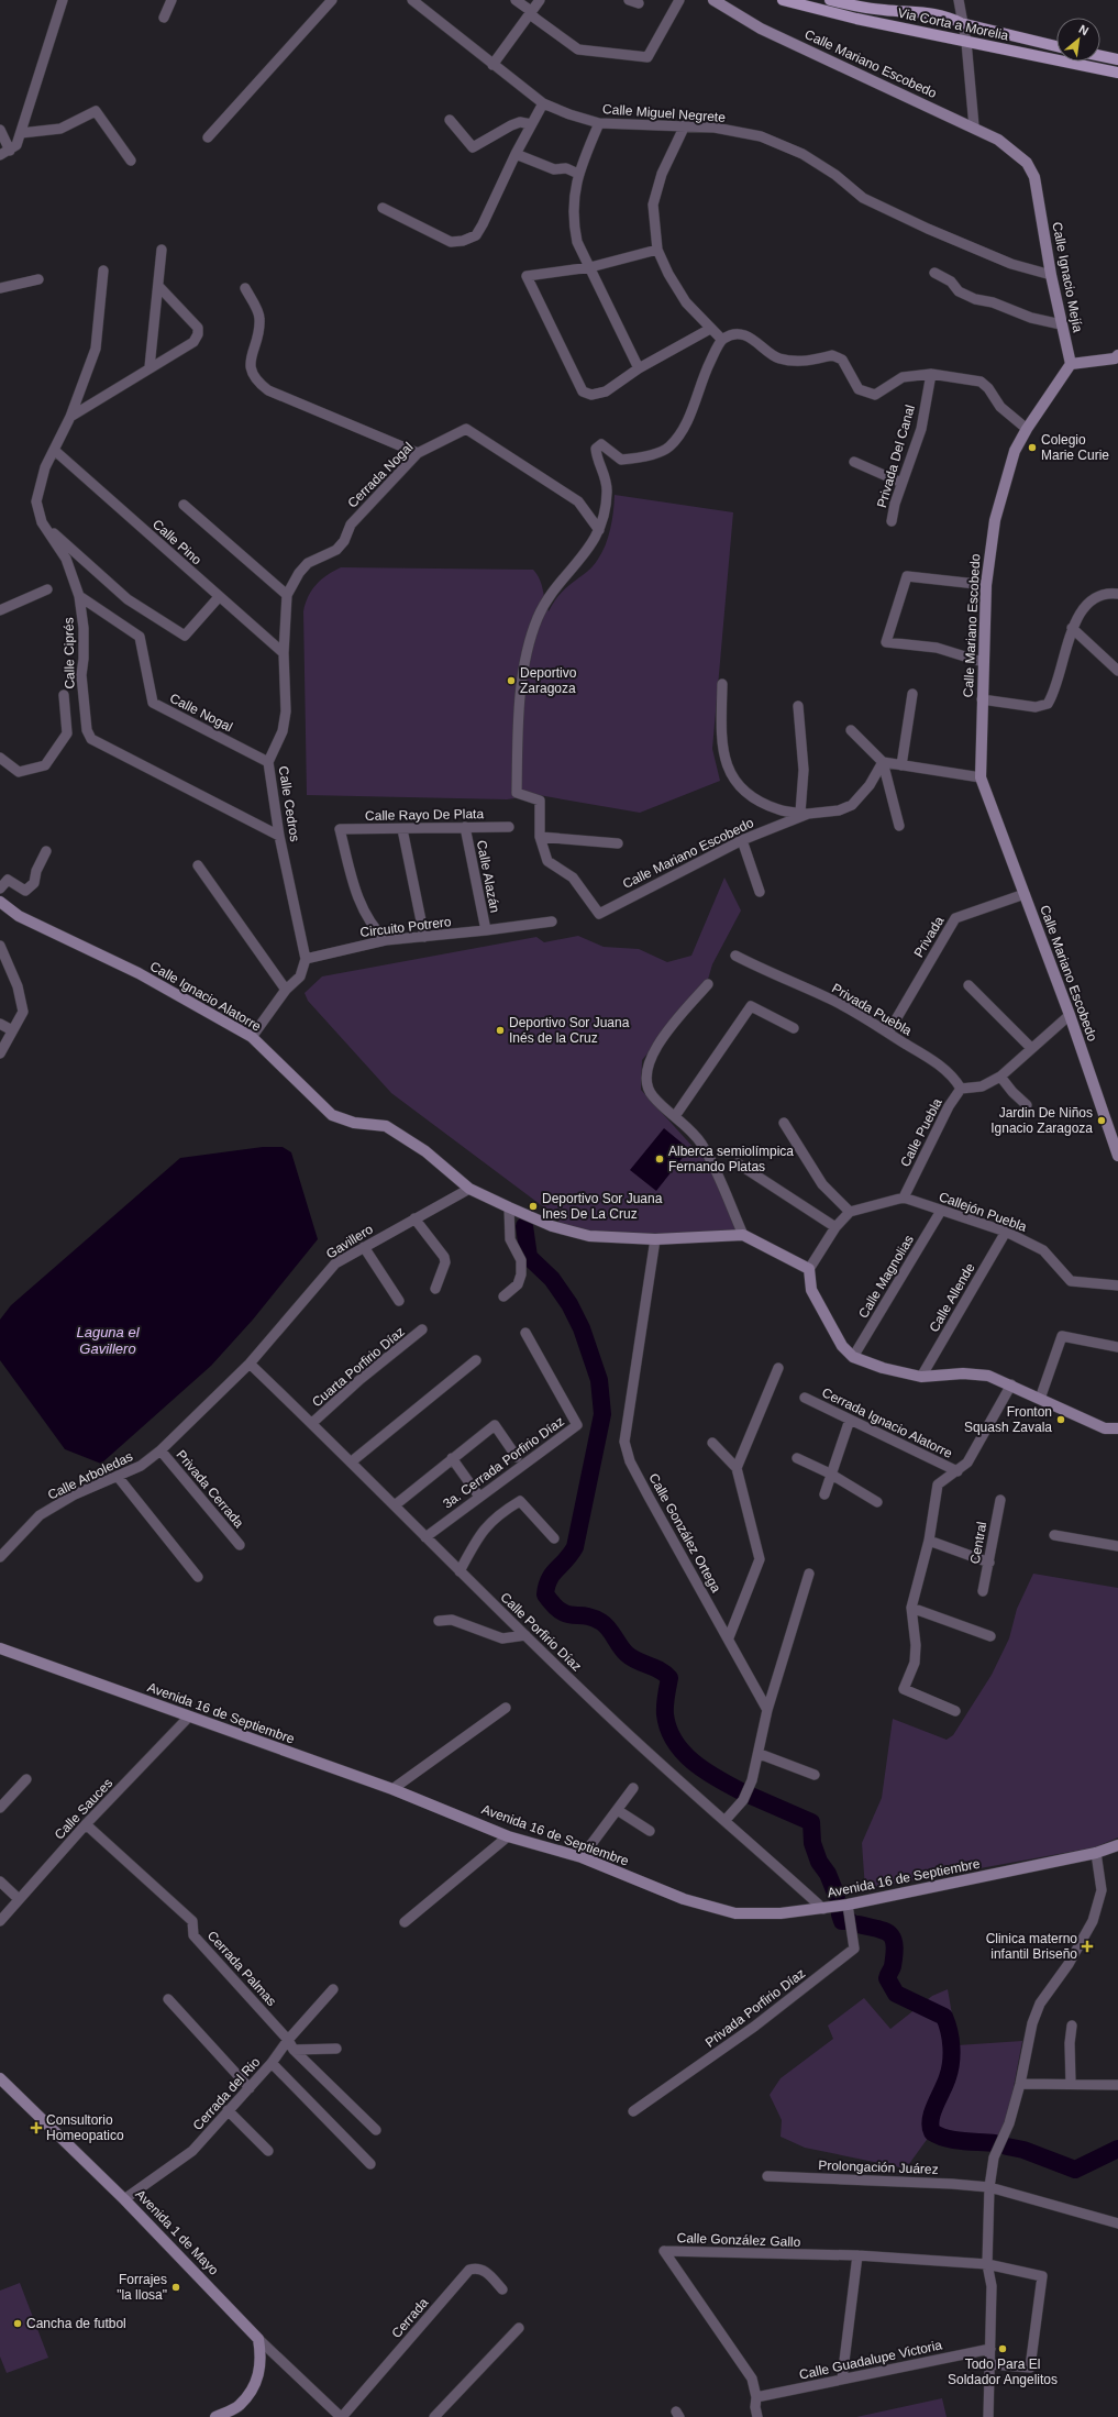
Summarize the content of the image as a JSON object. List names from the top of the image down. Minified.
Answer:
{"streets":{"main road":["Via Corta a Morelia"],"street":["Calle Mariano Escobedo","Calle Miguel Negrete","Calle Ignacio Mejía","Privada Del Canal","Cerrada Nogal","Calle Pino","Calle Ciprés","Calle Nogal","Calle Cedros","Calle Rayo De Plata","Calle Alazán","Circuito Potrero","Privada","Calle Ignacio Alatorre","Privada Puebla","Calle Puebla","Callejón Puebla","Gavillero","Calle Magnolias","Calle Allende","Cuarta Porfirio Díaz","Cerrada Ignacio Alatorre","3a. Cerrada Porfirio Díaz","Calle Arboledas","Privada Cerrada","Calle González Ortega","Central","Calle Porfirio Díaz","Avenida 16 de Septiembre","Calle Sauces","Cerrada Palmas","Privada Porfirio Díaz","Cerrada del Rio","Prolongación Juárez","Avenida 1 de Mayo","Calle González Gallo","Cerrada","Calle Guadalupe Victoria"]},"crossings":[["Calle Mariano Escobedo","Calle Ignacio Mejía"],["Calle Mariano Escobedo","Cerrada Nogal"],["Calle Mariano Escobedo","Privada"],["Calle Miguel Negrete","Calle Ignacio Mejía"],["Cerrada Nogal","Calle Pino"],["Cerrada Nogal","Calle Cedros"],["Calle Pino","Calle Ciprés"],["Calle Pino","Calle Cedros"],["Calle Ciprés","Calle Nogal"],["Calle Ciprés","Calle Cedros"],["Calle Nogal","Calle Cedros"],["Calle Cedros","Circuito Potrero"],["Calle Rayo De Plata","Calle Alazán"],["Calle Rayo De Plata","Circuito Potrero"],["Calle Alazán","Circuito Potrero"],["Privada","Privada Puebla"],["Calle Ignacio Alatorre","Gavillero"],["Calle Ignacio Alatorre","Calle González Ortega"],["Privada Puebla","Calle Puebla"],["Calle Puebla","Callejón Puebla"],["Callejón Puebla","Calle Magnolias"],["Callejón Puebla","Calle Allende"],["Gavillero","Calle Arboledas"],["Gavillero","Calle Porfirio Díaz"],["Cuarta Porfirio Díaz","Calle Porfirio Díaz"],["3a. Cerrada Porfirio Díaz","Calle Porfirio Díaz"],["Calle Arboledas","Privada Cerrada"],["Calle Arboledas","Calle Porfirio Díaz"],["Calle Porfirio Díaz","Avenida 16 de Septiembre"],["Avenida 16 de Septiembre","Calle Sauces"],["Avenida 16 de Septiembre","Privada Porfirio Díaz"],["Calle Sauces","Cerrada Palmas"],["Cerrada Palmas","Cerrada del Rio"],["Cerrada del Rio","Avenida 1 de Mayo"],["Calle González Gallo","Calle Guadalupe Victoria"]],"water":["Laguna el Gavillero"],"places":{"other":["Colegio Marie Curie","Deportivo Zaragoza","Deportivo Sor Juana Inés de la Cruz","Jardin De Niños Ignacio Zaragoza","Alberca semiolímpica Fernando Platas","Deportivo Sor Juana Ines De La Cruz","Fronton Squash Zavala","Forrajes \"la llosa\"","Cancha de futbol","Todo Para El Soldador Angelitos"],"health":["Clinica materno infantil Briseño","Consultorio Homeopatico"]},"north":"top right"}
